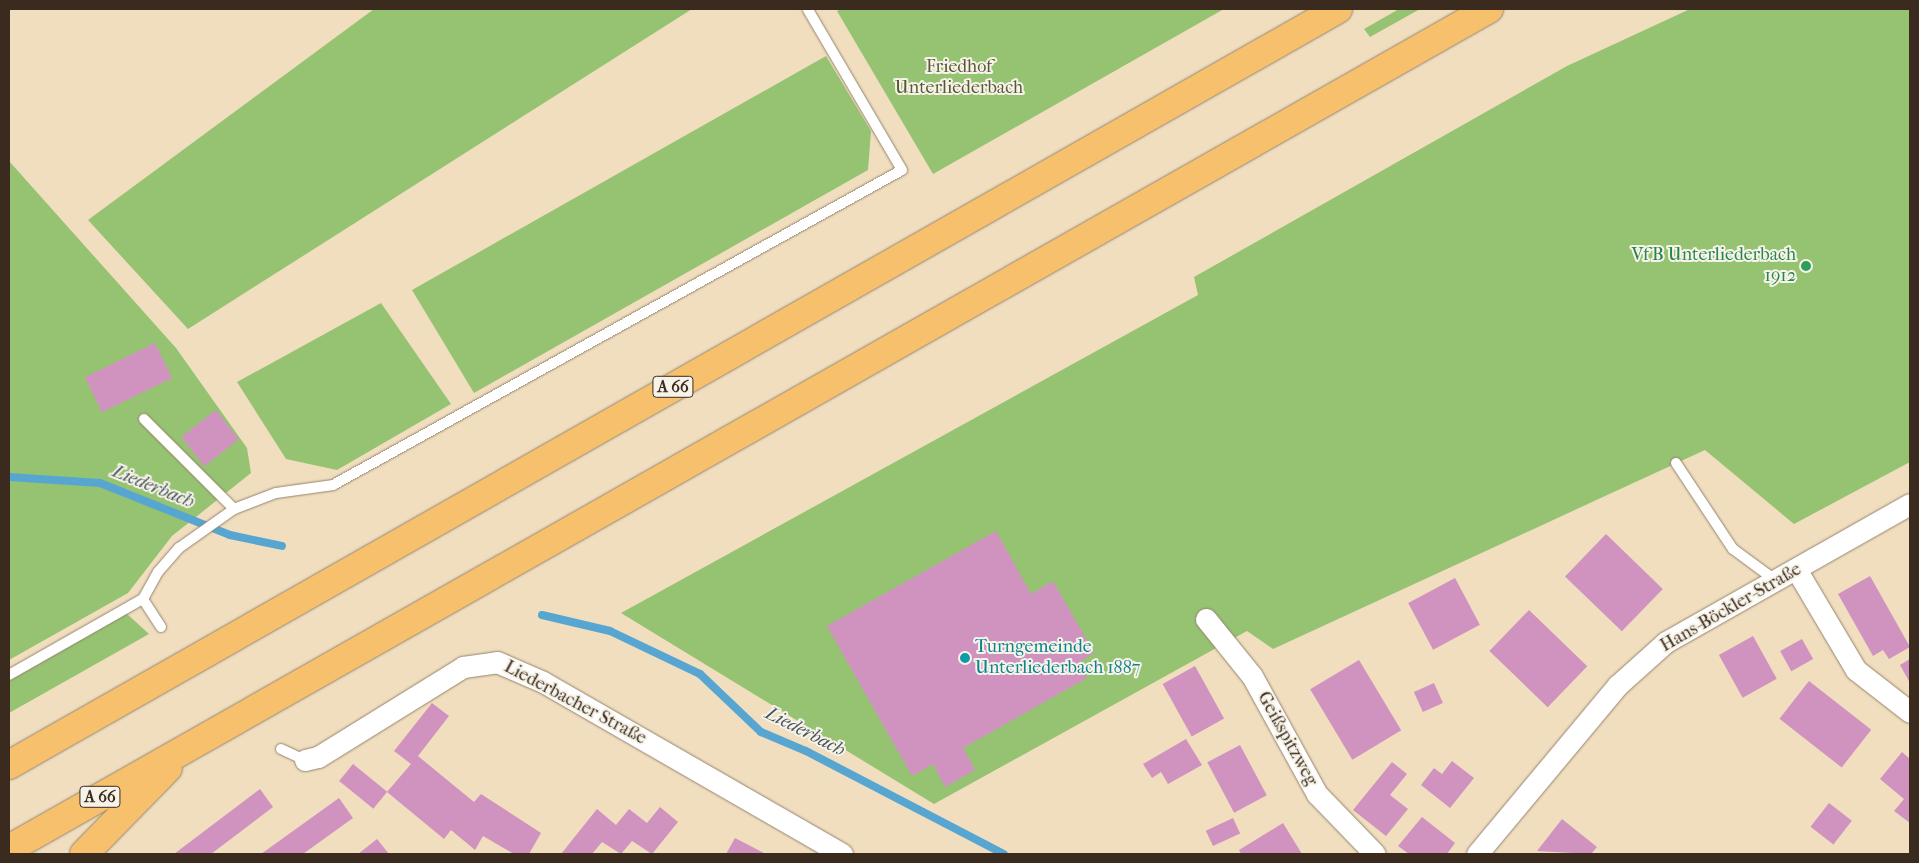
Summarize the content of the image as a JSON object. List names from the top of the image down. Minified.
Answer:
{"streets":{"highway":["A 66"],"street":["Hans-Böckler-Straße","Liederbacher Straße","Geißspitzweg"]},"water":["Liederbach"],"parks":["Friedhof Unterliederbach"],"places":["VfB Unterliederbach 1912","Turngemeinde Unterliederbach 1887"]}
